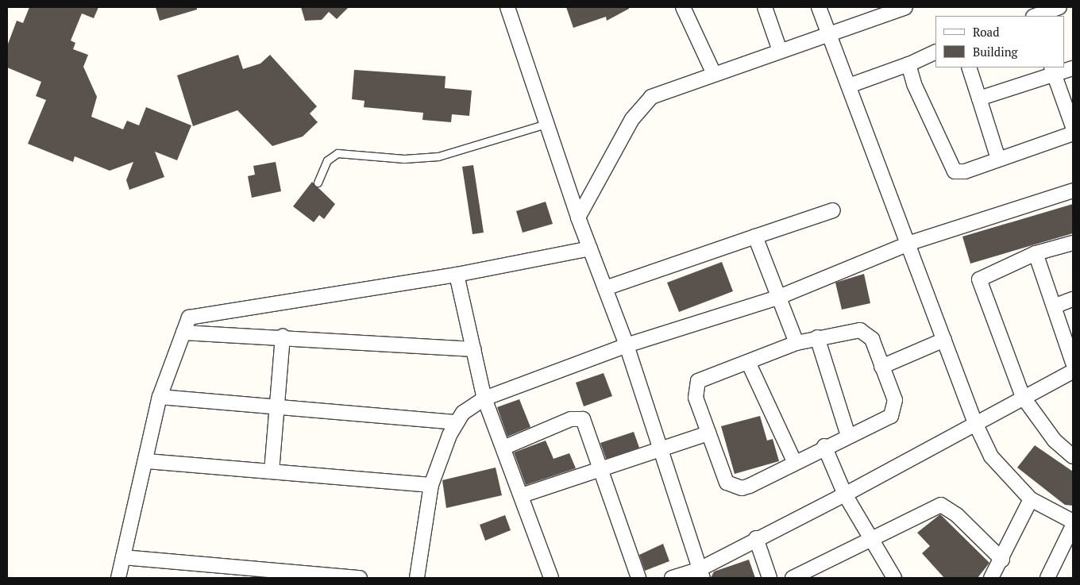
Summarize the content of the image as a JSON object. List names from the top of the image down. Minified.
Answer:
{"legend":["Road","Building"]}
